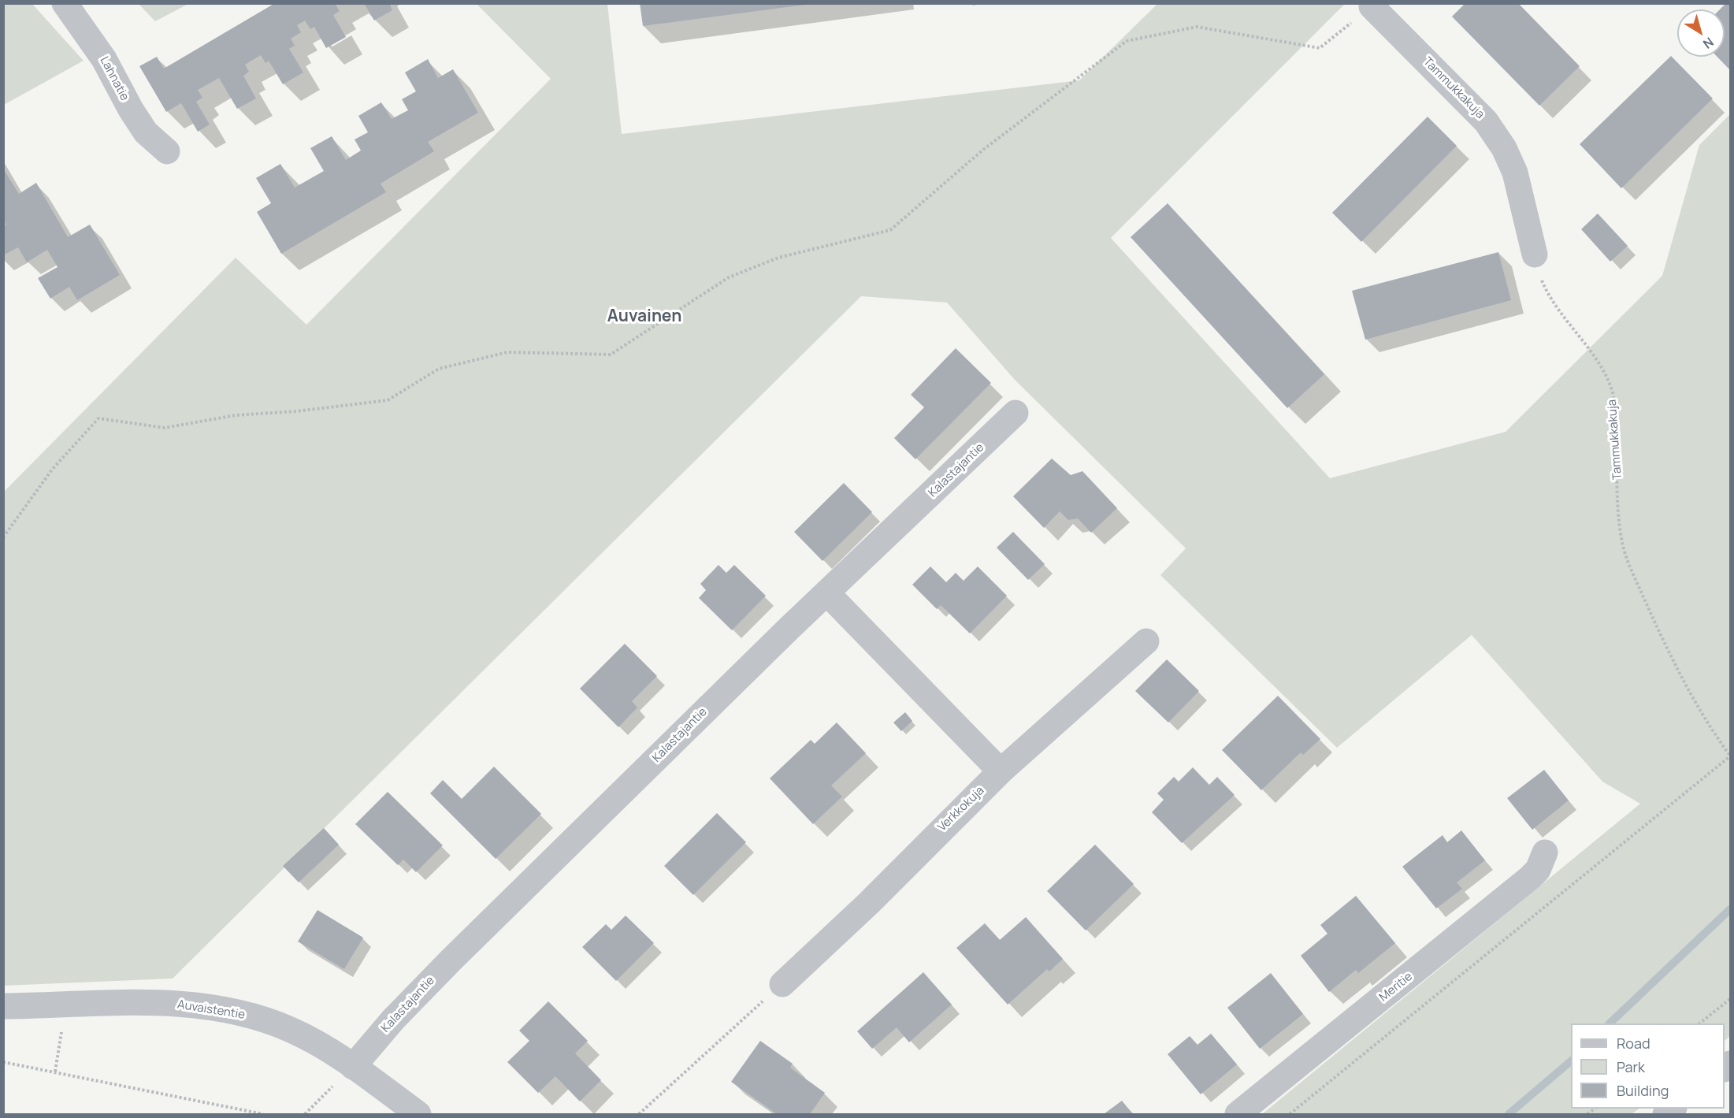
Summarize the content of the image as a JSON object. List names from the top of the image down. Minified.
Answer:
{"streets":{"street":["Lahnatie","Tammukkakuja","Kalastajantie","Verkkokuja","Meritie","Auvaistentie"]},"crossings":[["Kalastajantie","Auvaistentie"]],"districts":["Auvainen"],"legend":["Road","Park","Building"],"north":"bottom right"}
